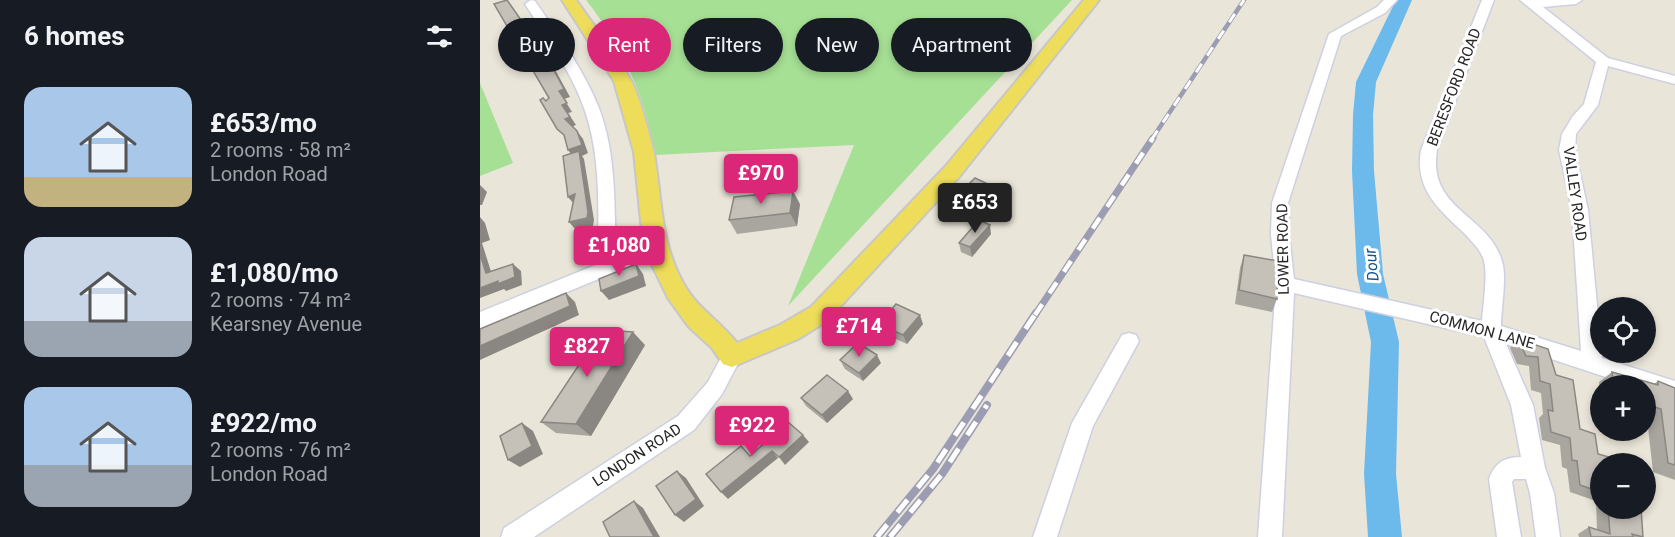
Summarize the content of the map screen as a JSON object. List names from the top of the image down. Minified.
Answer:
{"streets":{"street":["BERESFORD ROAD","VALLEY ROAD","LOWER ROAD","COMMON LANE","LONDON ROAD"]},"crossings":[["BERESFORD ROAD","COMMON LANE"],["LOWER ROAD","COMMON LANE"]],"water":["Dour"],"page":{"heading":"6 homes","chip":["Buy","Rent","Filters","New","Apartment"],"list":[{"name":"£653/mo","note":"2 rooms · 58 m² · London Road"},{"name":"£1,080/mo","note":"2 rooms · 74 m² · Kearsney Avenue"},{"name":"£922/mo","note":"2 rooms · 76 m² · London Road"}],"price":["£970","£653","£1,080","£714","£827","£922"],"map_buttons":["+","−"]}}
